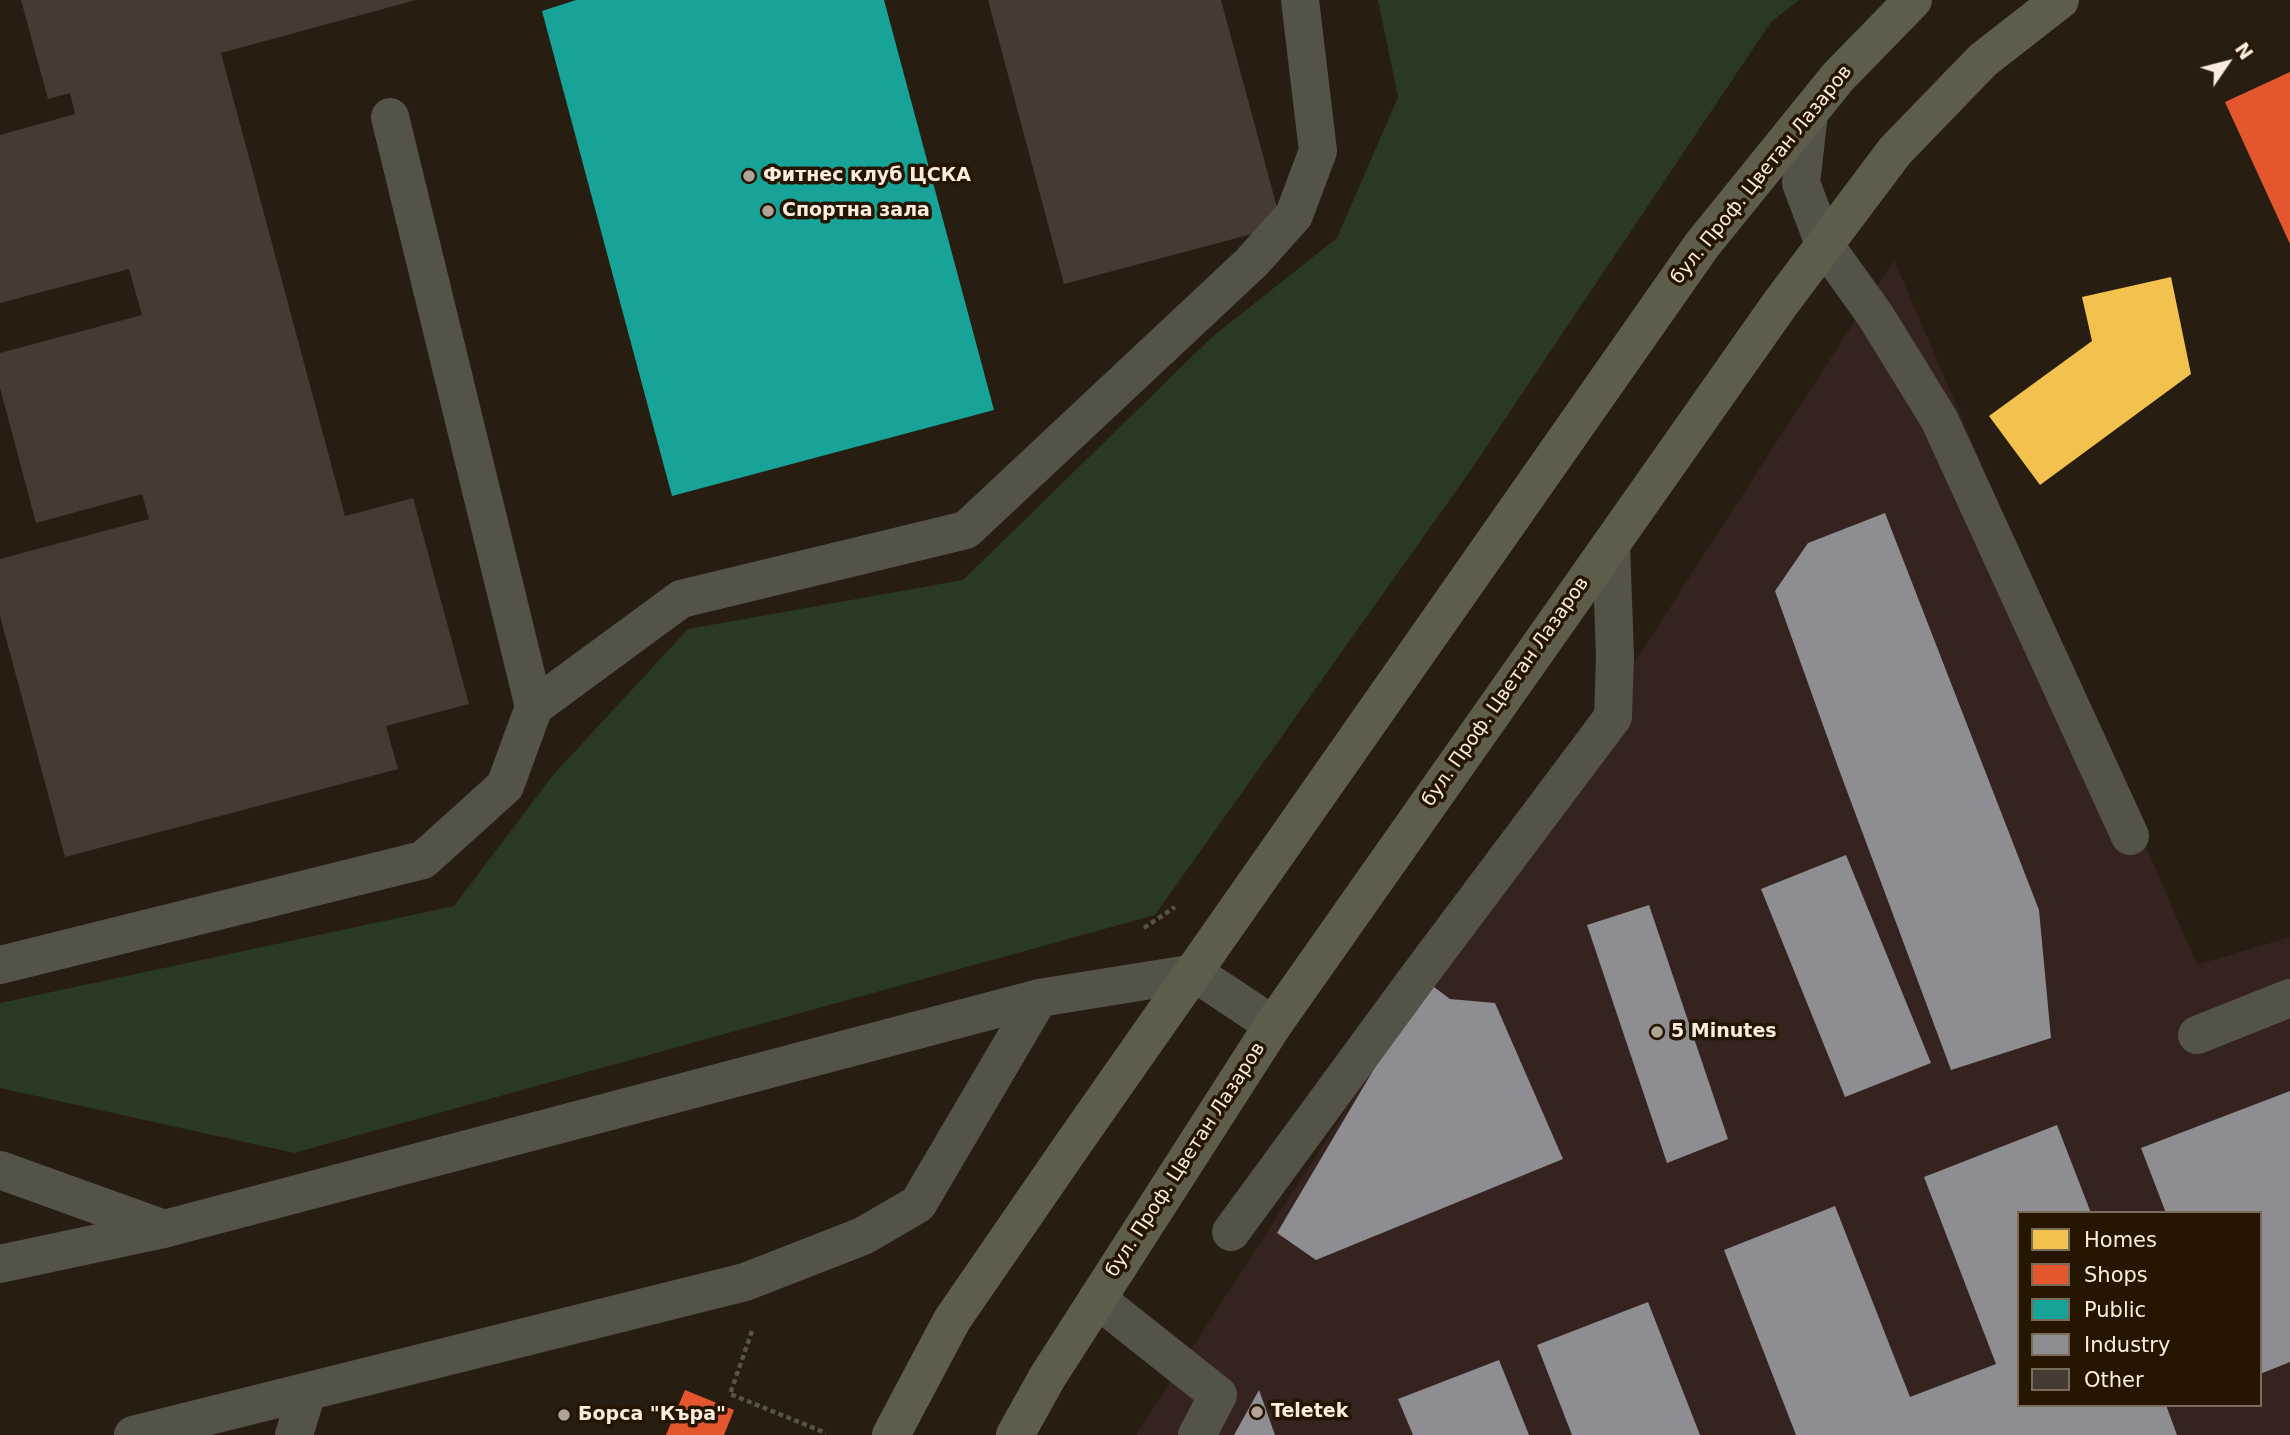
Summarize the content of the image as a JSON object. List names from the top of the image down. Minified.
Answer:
{"streets":{"main road":["бул. Проф. Цветан Лазаров"]},"places":["Фитнес клуб ЦСКА","Спортна зала","5 Minutes","Teletek","Борса \"Къра\""],"legend":["Homes","Shops","Public","Industry","Other"],"north":"top right"}
